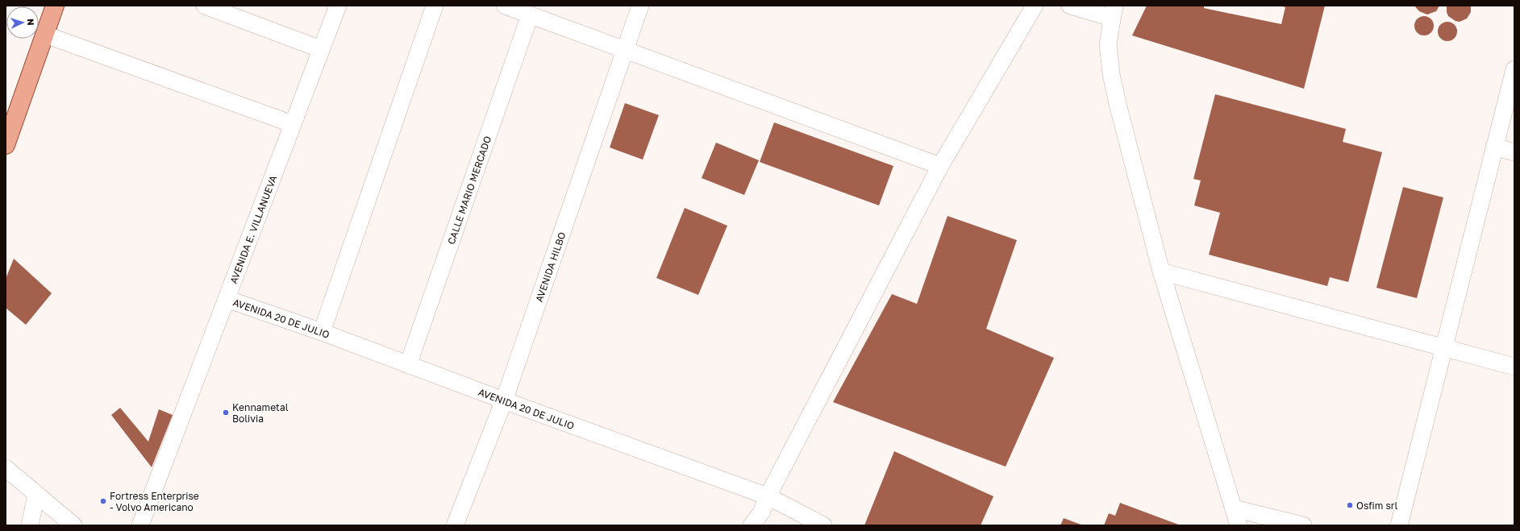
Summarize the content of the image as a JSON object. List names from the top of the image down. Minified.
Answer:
{"streets":{"street":["CALLE MARIO MERCADO","AVENIDA E. VILLANUEVA","AVENIDA HILBO","AVENIDA 20 DE JULIO"]},"crossings":[["CALLE MARIO MERCADO","AVENIDA 20 DE JULIO"],["AVENIDA E. VILLANUEVA","AVENIDA 20 DE JULIO"],["AVENIDA HILBO","AVENIDA 20 DE JULIO"]],"places":["Kennametal Bolivia","Fortress Enterprise - Volvo Americano","Osfim srl"],"north":"right"}
